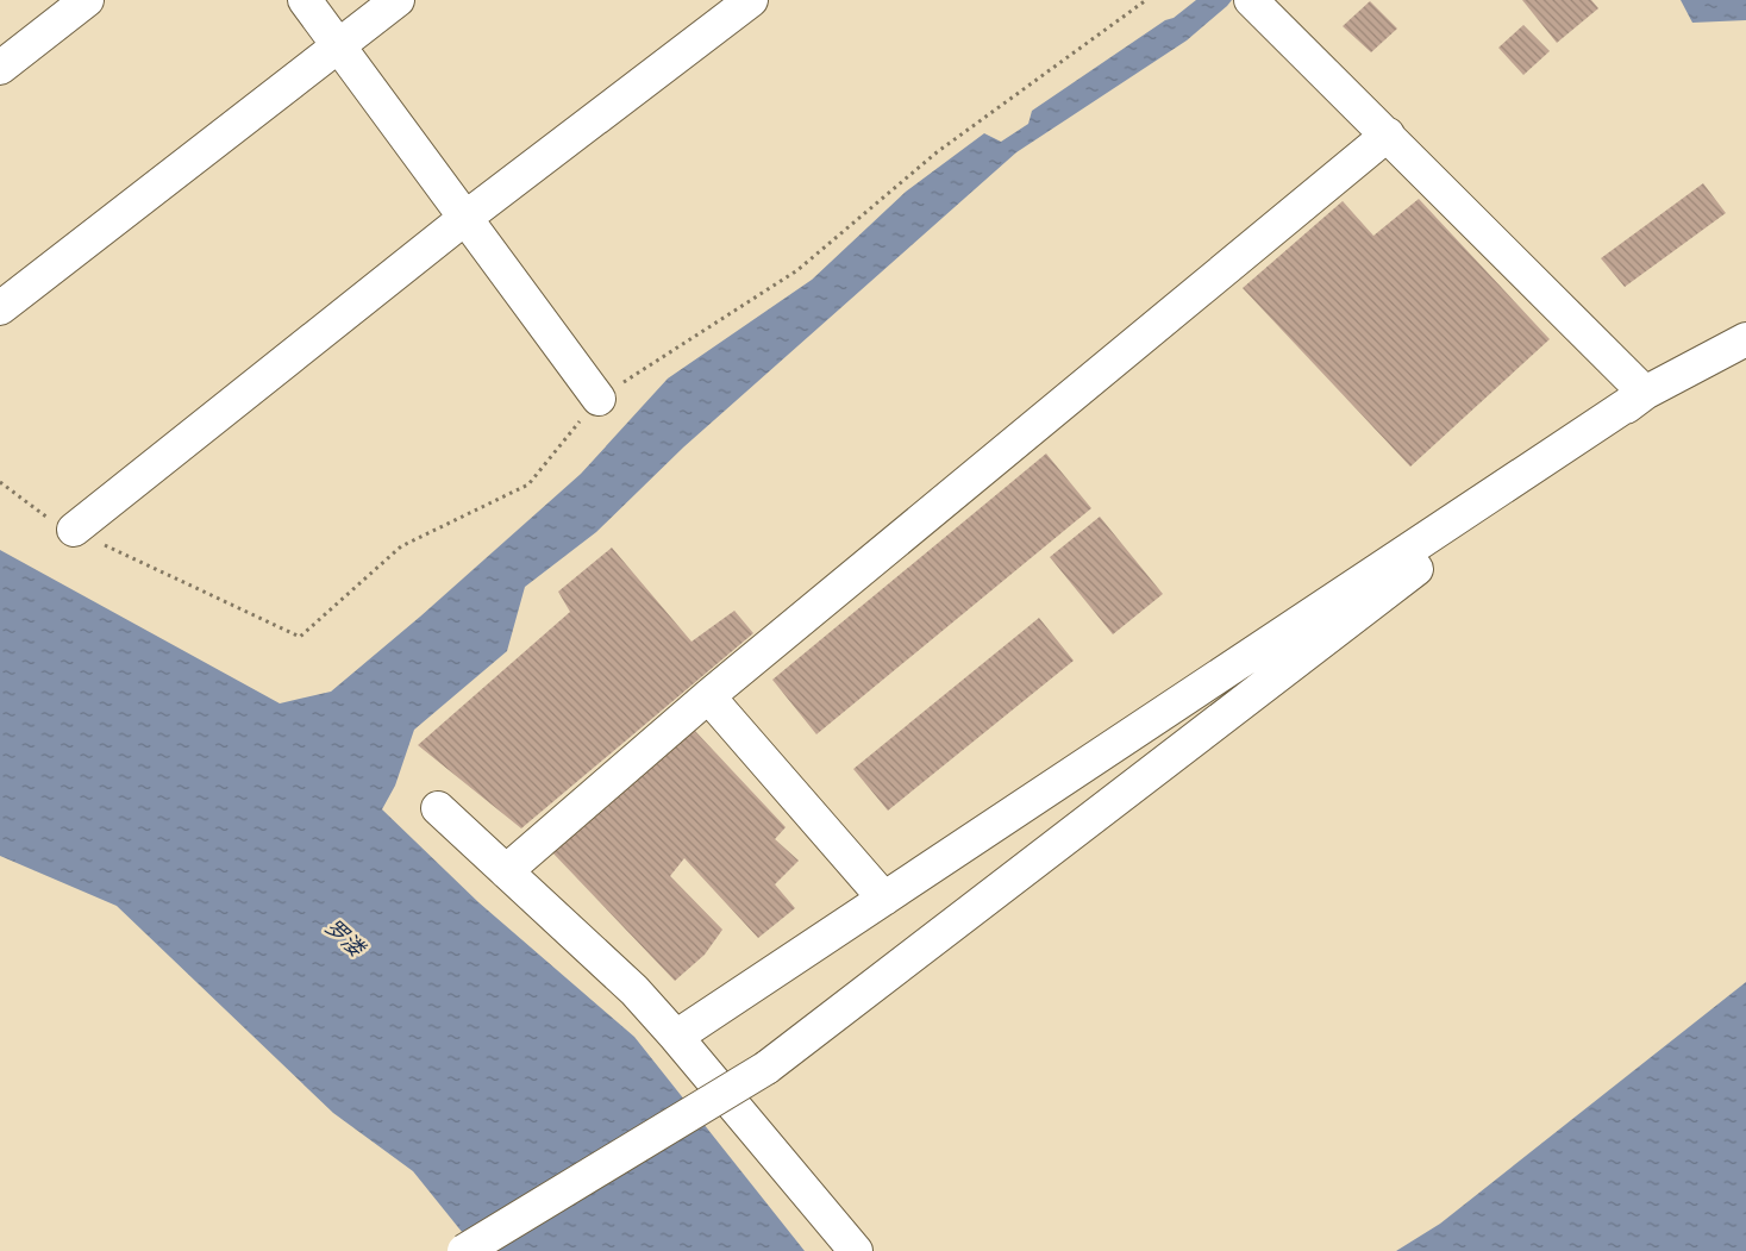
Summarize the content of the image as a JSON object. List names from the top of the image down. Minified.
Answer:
{"water":["罗溇"]}
